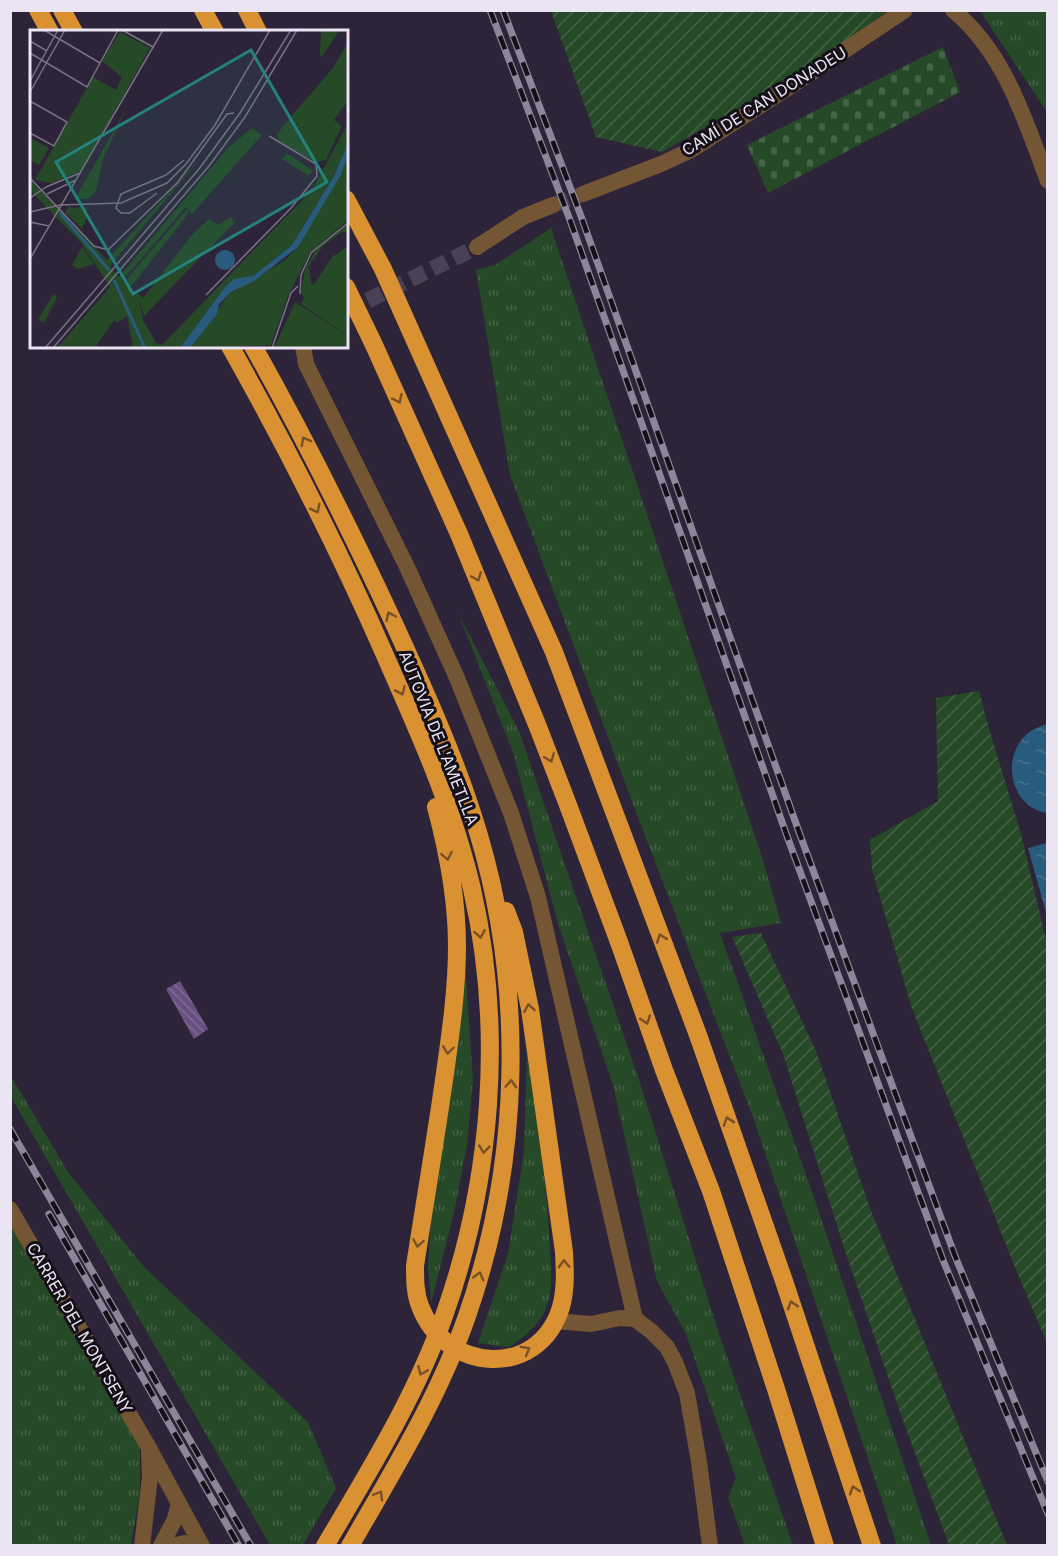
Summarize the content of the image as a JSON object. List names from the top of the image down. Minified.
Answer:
{"streets":{"highway":["AUTOVIA DE L'AMETLLA"],"street":["CAMÍ DE CAN DONADEU","CARRER DEL MONTSENY"]}}
